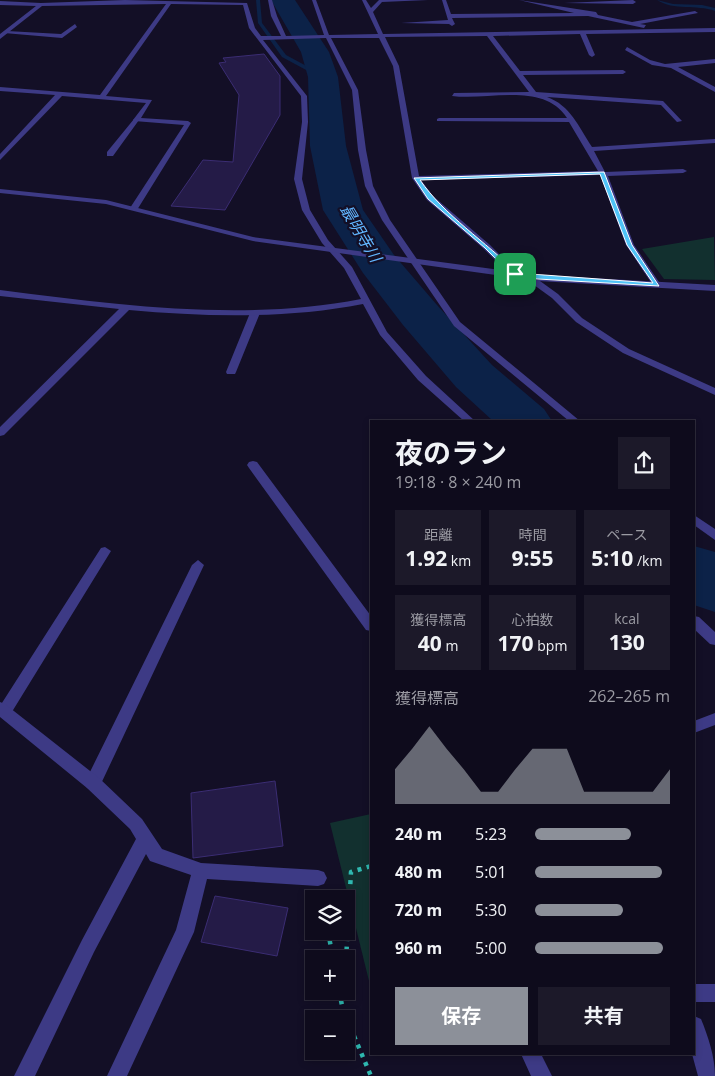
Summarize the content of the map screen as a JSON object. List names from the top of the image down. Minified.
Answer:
{"water":["最明寺川"],"page":{"heading":["夜のラン","19:18 · 8 × 240 m"],"stats":[["距離","1.92 km"],["時間","9:55"],["ペース","5:10 /km"],["獲得標高","40 m"],["心拍数","170 bpm"],["kcal","130"]],"chart":["獲得標高","262–265 m"],"list":[{"name":"240 m","note":"5:23"},{"name":"480 m","note":"5:01"},{"name":"720 m","note":"5:30"},{"name":"960 m","note":"5:00"}],"map_buttons":["+","−"],"buttons":["保存","共有"]}}
